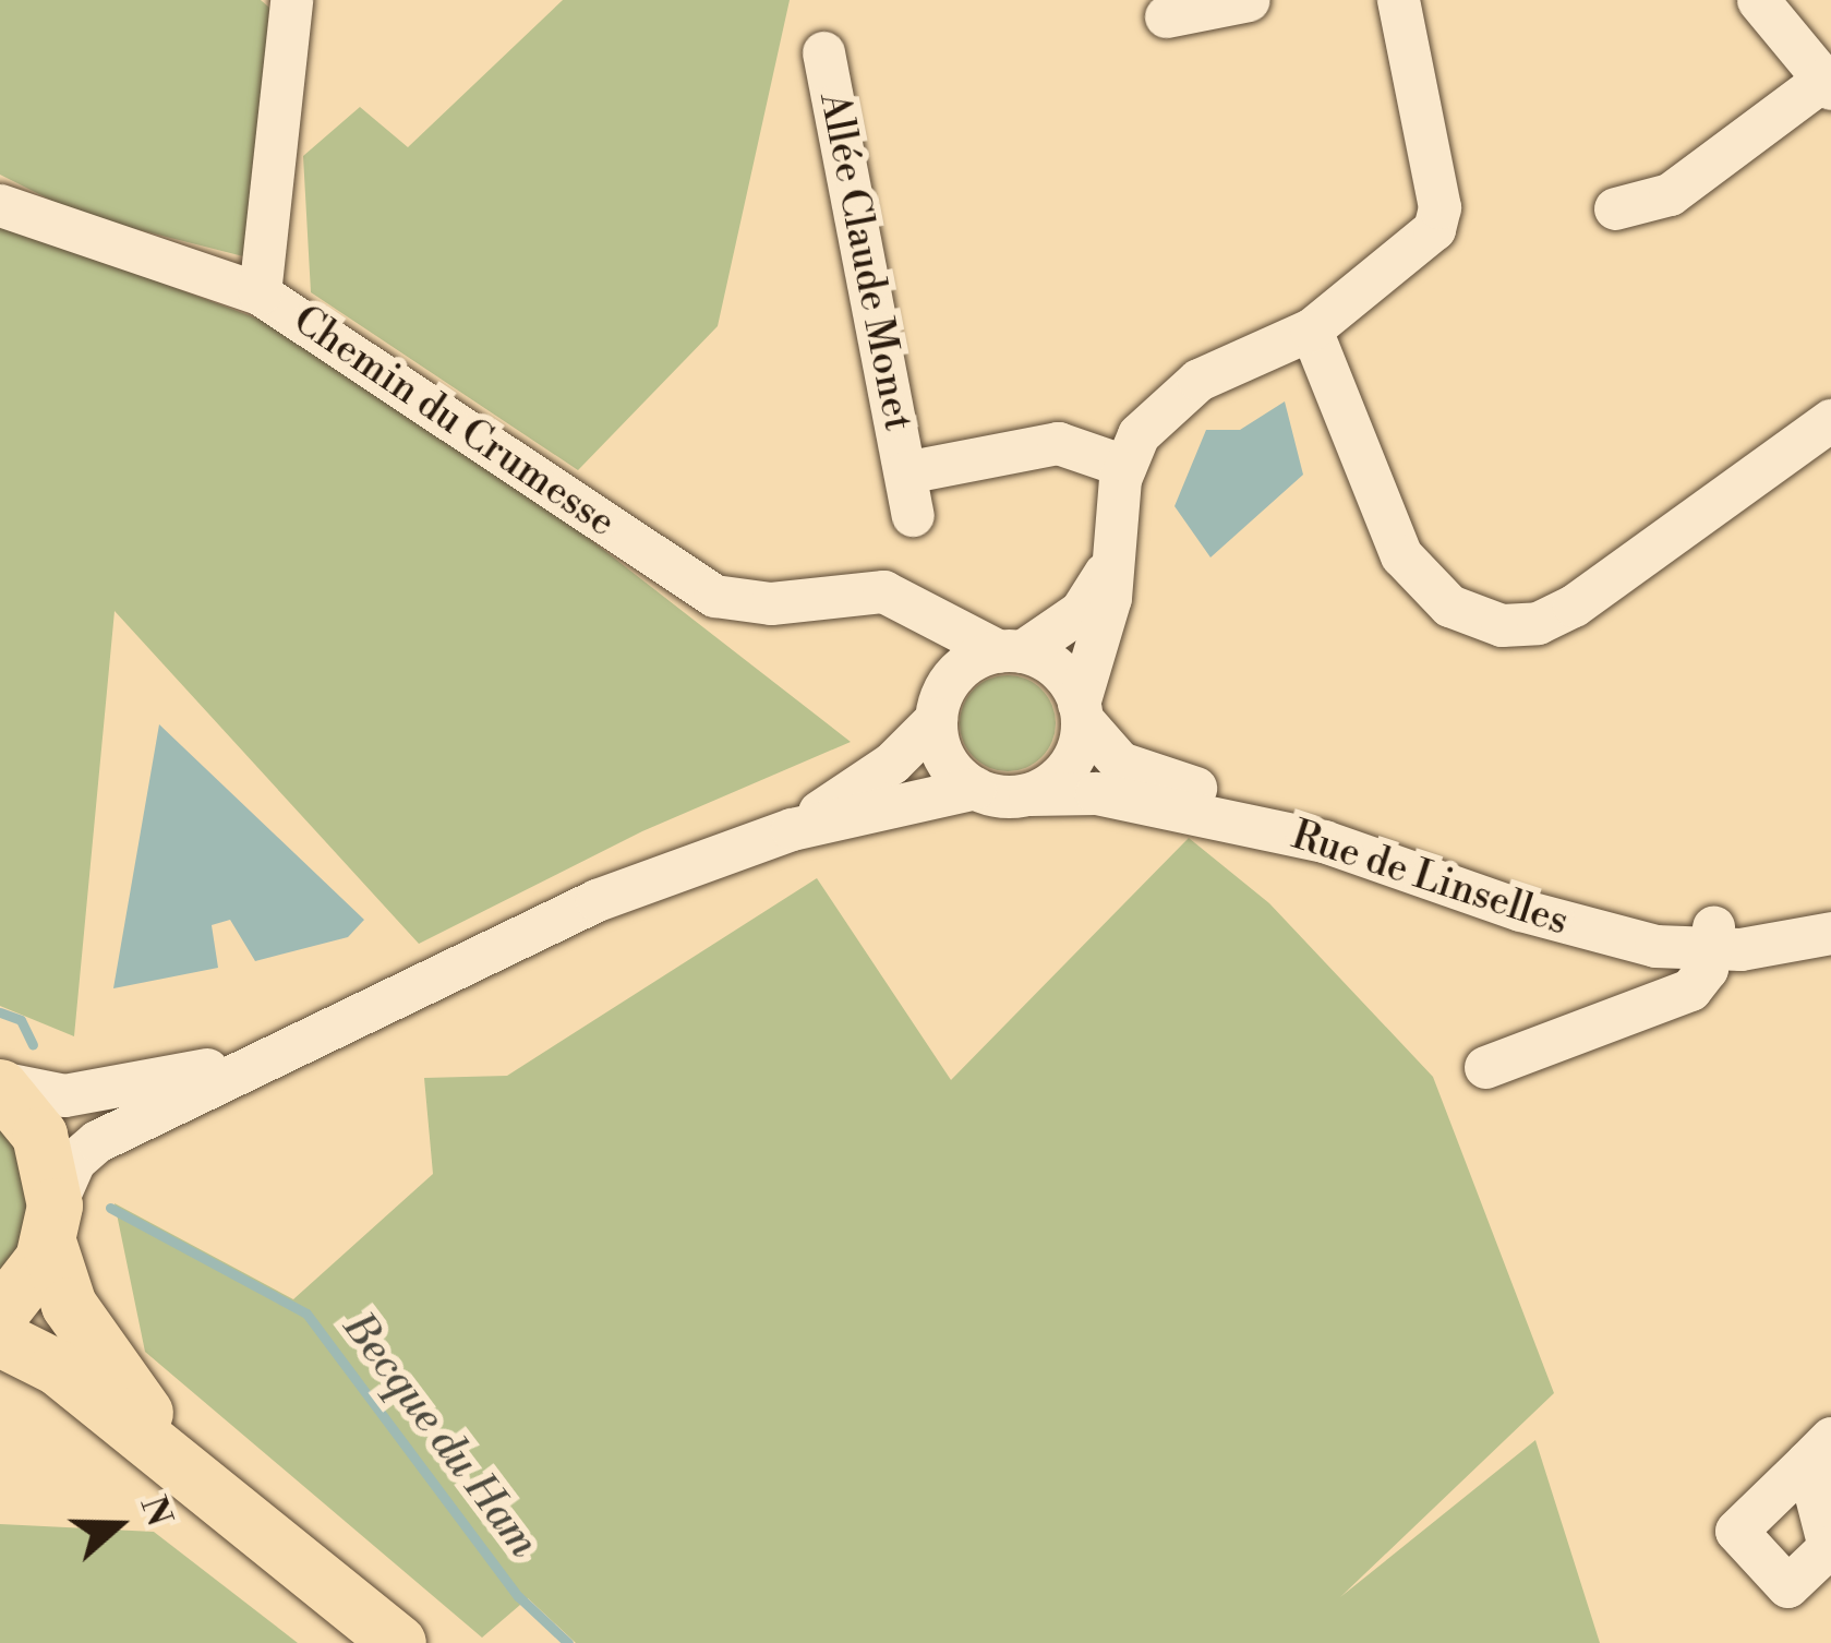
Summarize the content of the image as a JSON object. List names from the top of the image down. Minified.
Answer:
{"streets":{"street":["Allée Claude Monet","Chemin du Crumesse","Rue de Linselles"]},"crossings":[["Chemin du Crumesse","Rue de Linselles"]],"water":["Becque du Ham"],"north":"right"}
